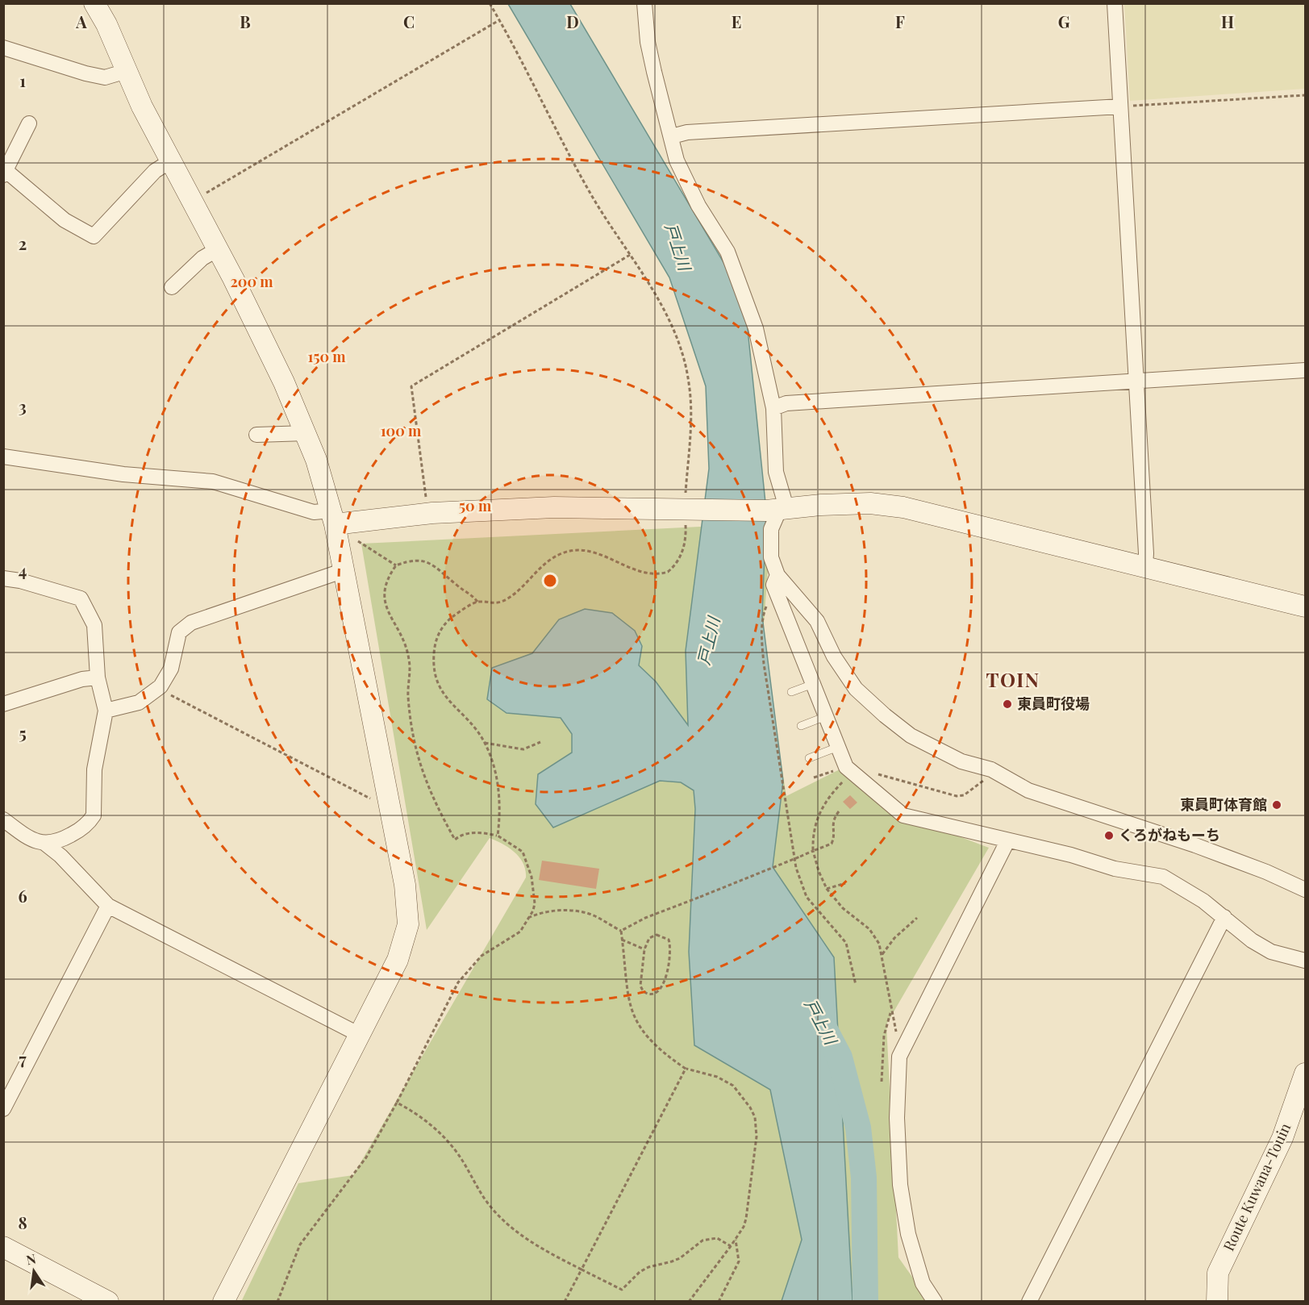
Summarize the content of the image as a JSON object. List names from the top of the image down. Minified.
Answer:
{"streets":{"street":["Route Kuwana-Touin"]},"districts":["TOIN"],"water":["戸上川"],"places":["東員町役場","東員町体育館","くろがねもーち"],"north":"top","grid":{"columns":["A","B","C","D","E","F","G","H"],"rows":["1","2","3","4","5","6","7","8"]},"rings":["200 m","150 m","100 m","50 m"]}
